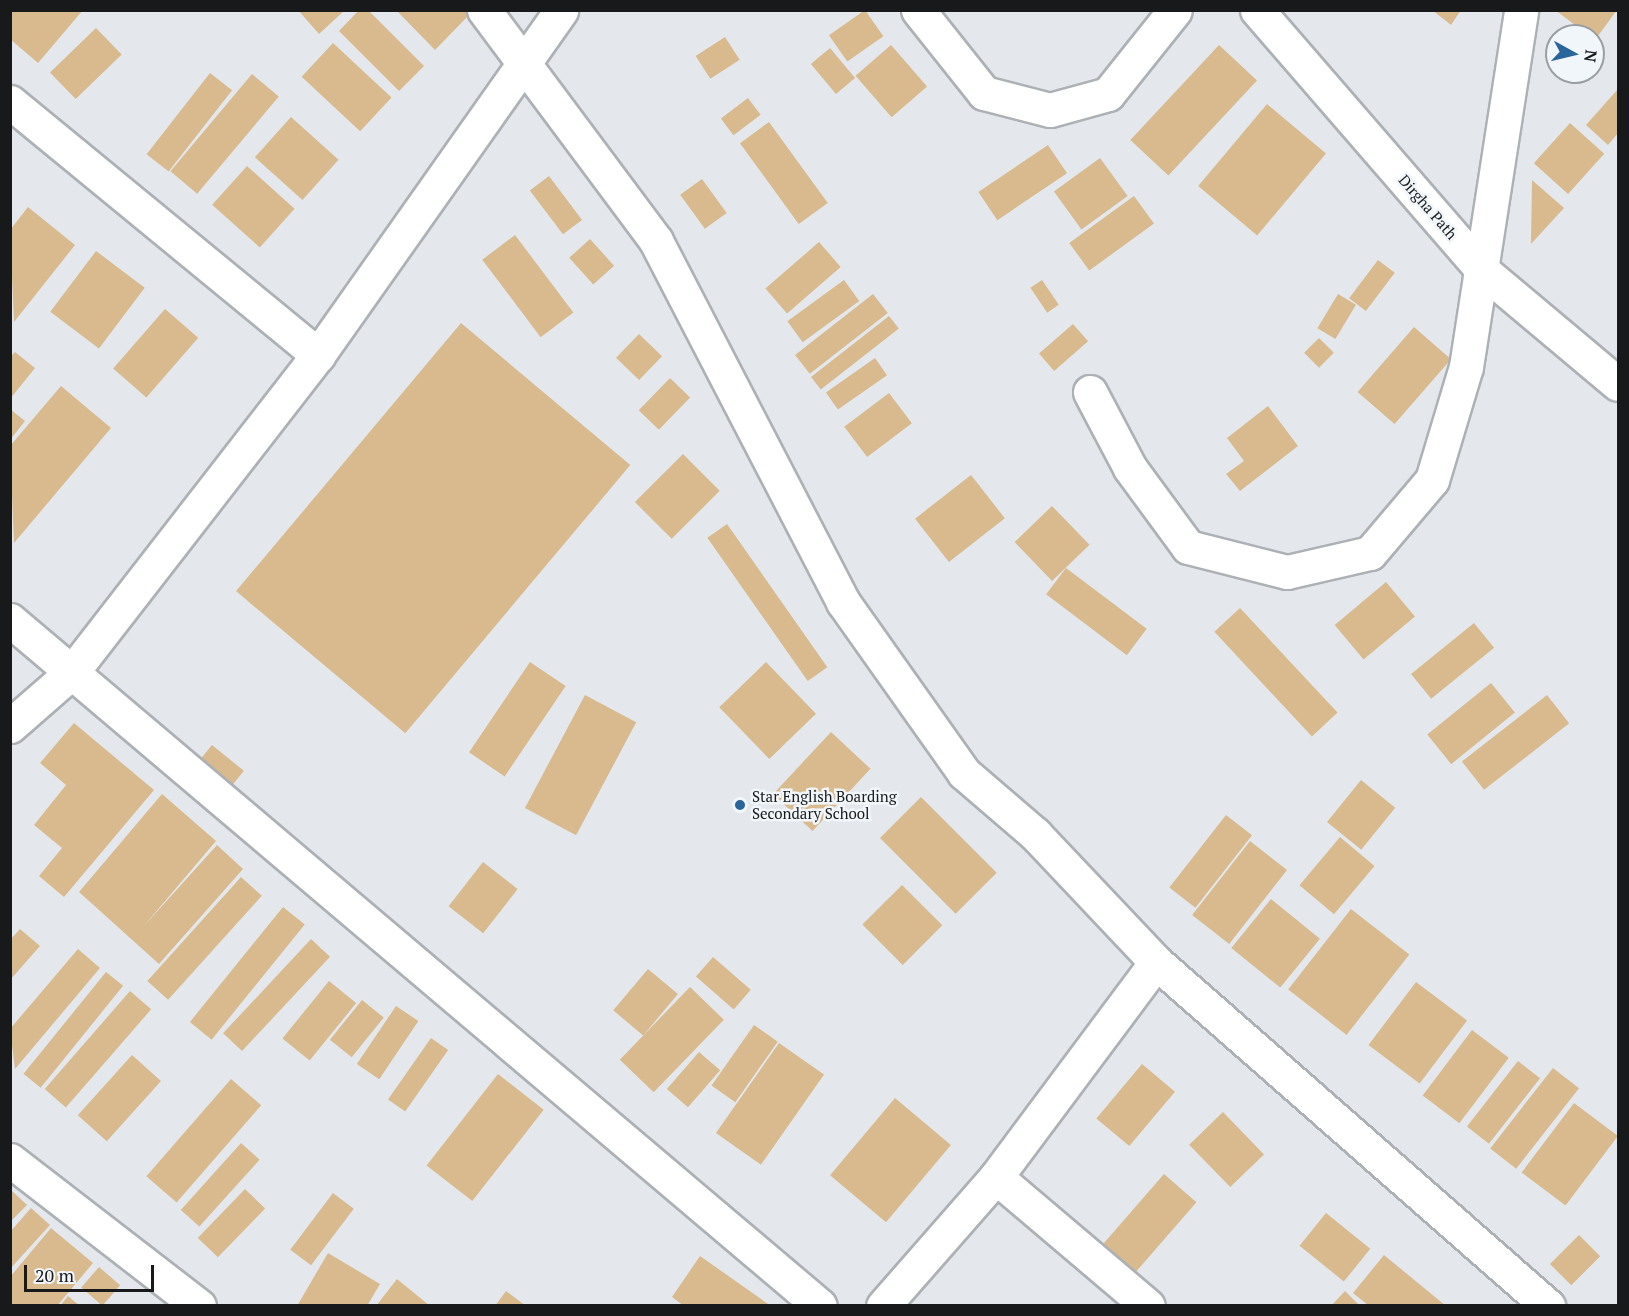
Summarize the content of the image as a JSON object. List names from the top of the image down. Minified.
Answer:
{"streets":{"street":["Dirgha Path"]},"places":["Star English Boarding Secondary School"],"scale_bar":"20 m","north":"right"}
